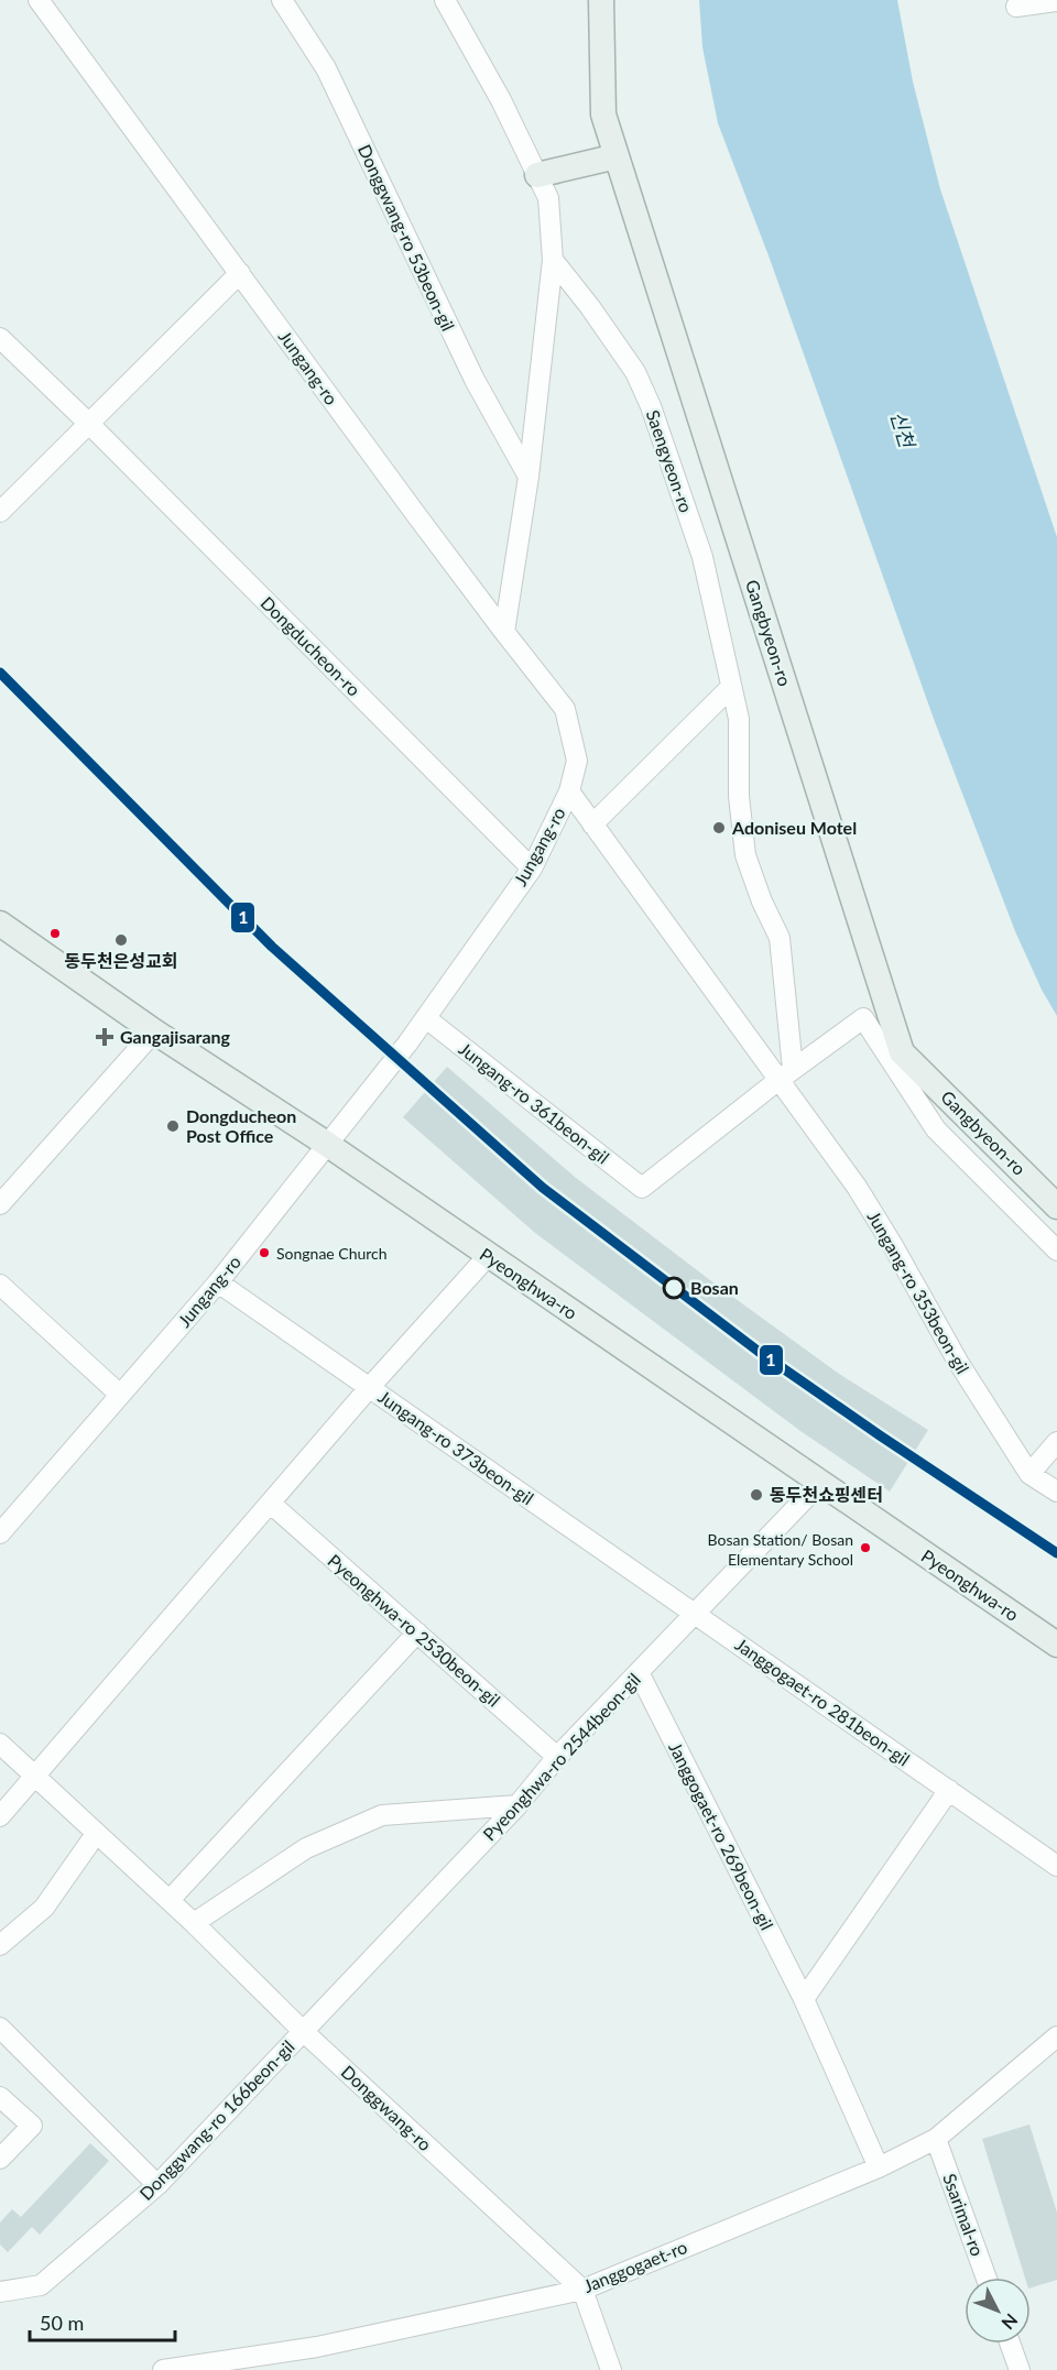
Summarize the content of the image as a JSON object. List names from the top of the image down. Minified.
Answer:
{"streets":{"main road":["Gangbyeon-ro","Pyeonghwa-ro"],"street":["Donggwang-ro 53beon-gil","Jungang-ro","Saengyeon-ro","Dongducheon-ro","Jungang-ro 361beon-gil","Jungang-ro 353beon-gil","Jungang-ro 373beon-gil","Pyeonghwa-ro 2530beon-gil","Janggogaet-ro 281beon-gil","Pyeonghwa-ro 2544beon-gil","Janggogaet-ro 269beon-gil","Donggwang-ro","Donggwang-ro 166beon-gil","Ssarimal-ro","Janggogaet-ro"]},"crossings":[["Jungang-ro","Saengyeon-ro"],["Jungang-ro","Dongducheon-ro"],["Jungang-ro","Jungang-ro 361beon-gil"],["Jungang-ro","Pyeonghwa-ro"],["Jungang-ro","Jungang-ro 353beon-gil"],["Jungang-ro","Jungang-ro 373beon-gil"],["Jungang-ro 361beon-gil","Jungang-ro 353beon-gil"],["Pyeonghwa-ro","Pyeonghwa-ro 2544beon-gil"],["Jungang-ro 373beon-gil","Janggogaet-ro 281beon-gil"],["Jungang-ro 373beon-gil","Pyeonghwa-ro 2544beon-gil"],["Pyeonghwa-ro 2530beon-gil","Pyeonghwa-ro 2544beon-gil"],["Janggogaet-ro 281beon-gil","Pyeonghwa-ro 2544beon-gil"],["Pyeonghwa-ro 2544beon-gil","Janggogaet-ro 269beon-gil"],["Pyeonghwa-ro 2544beon-gil","Donggwang-ro"],["Pyeonghwa-ro 2544beon-gil","Donggwang-ro 166beon-gil"],["Janggogaet-ro 269beon-gil","Janggogaet-ro"],["Donggwang-ro","Donggwang-ro 166beon-gil"],["Donggwang-ro","Janggogaet-ro"],["Ssarimal-ro","Janggogaet-ro"]],"water":["신천"],"places":{"other":["Adoniseu Motel","동두천은성교회","Dongducheon Post Office","Songnae Church","Bosan","동두천쇼핑센터","Bosan Station/ Bosan Elementary School"],"health":["Gangajisarang"]},"lines":["transit line 1"],"scale_bar":"50 m","north":"bottom right"}
